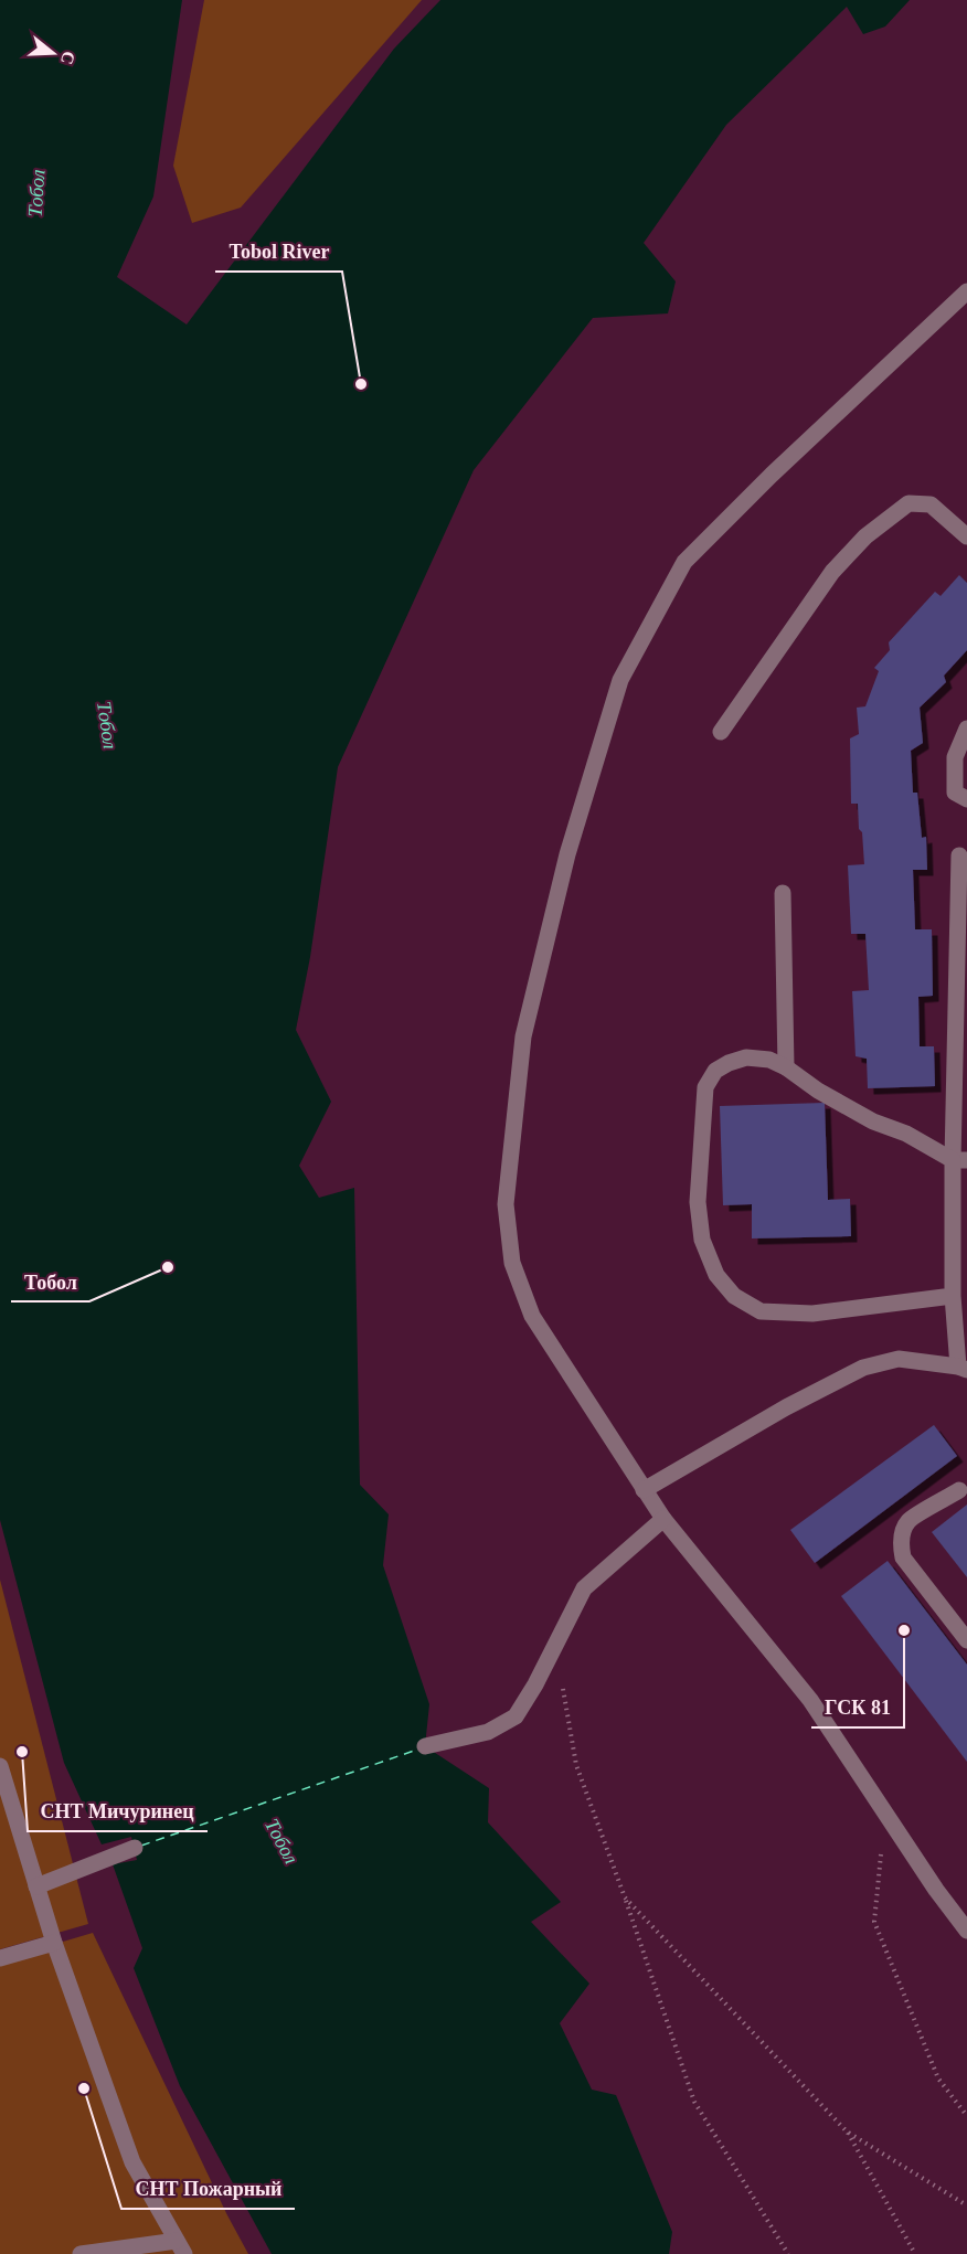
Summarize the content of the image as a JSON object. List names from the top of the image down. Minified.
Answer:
{"water":["Тобол"],"places":["Tobol River","Тобол","ГСК 81","СНТ Мичуринец","СНТ Пожарный"],"north":"right"}
